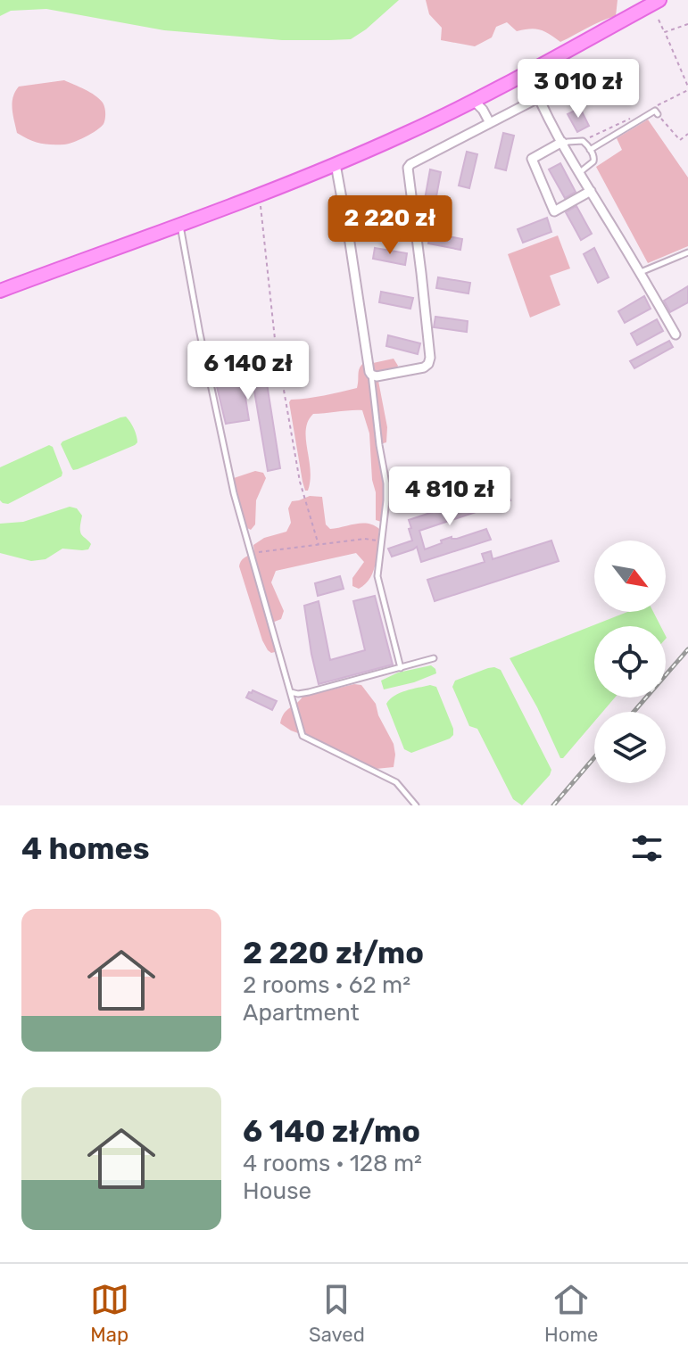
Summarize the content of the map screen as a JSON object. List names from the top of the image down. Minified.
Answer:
{"north":"bottom right","page":{"price":["3 010 zł","2 220 zł","6 140 zł","4 810 zł"],"heading":"4 homes","list":[{"name":"2 220 zł/mo","note":"2 rooms · 62 m² · Apartment"},{"name":"6 140 zł/mo","note":"4 rooms · 128 m² · House"}],"tabs":["Map","Saved","Home"]}}
